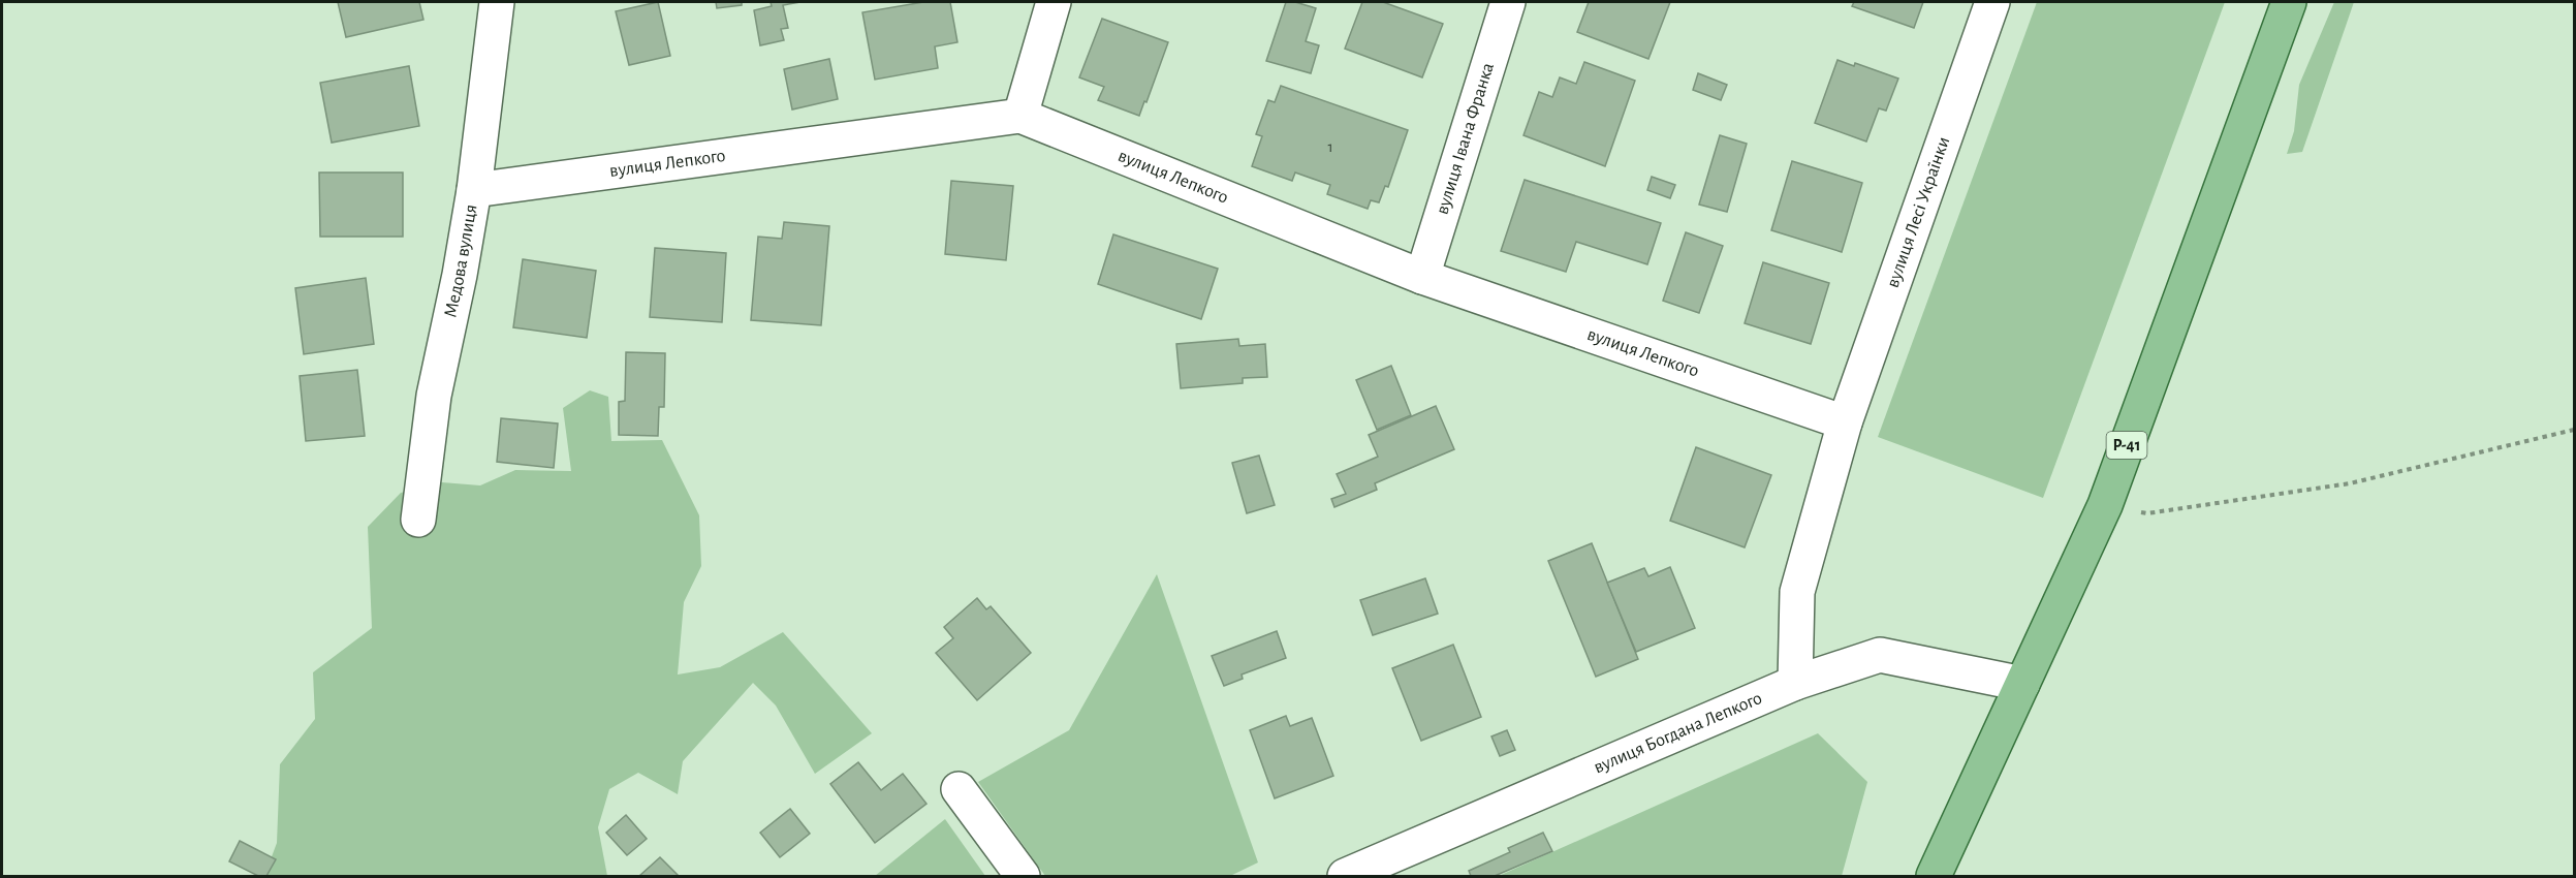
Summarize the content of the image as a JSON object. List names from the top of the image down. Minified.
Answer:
{"streets":{"main road":["Р-41"],"street":["вулиця Івана Франка","вулиця Лепкого","вулиця Лесі Українки","Медова вулиця","вулиця Богдана Лепкого"]},"crossings":[["вулиця Івана Франка","вулиця Лепкого"],["вулиця Лепкого","вулиця Лесі Українки"],["вулиця Лепкого","Медова вулиця"],["вулиця Лесі Українки","вулиця Богдана Лепкого"],["Р-41","вулиця Богдана Лепкого"]],"house_numbers":["1"]}
